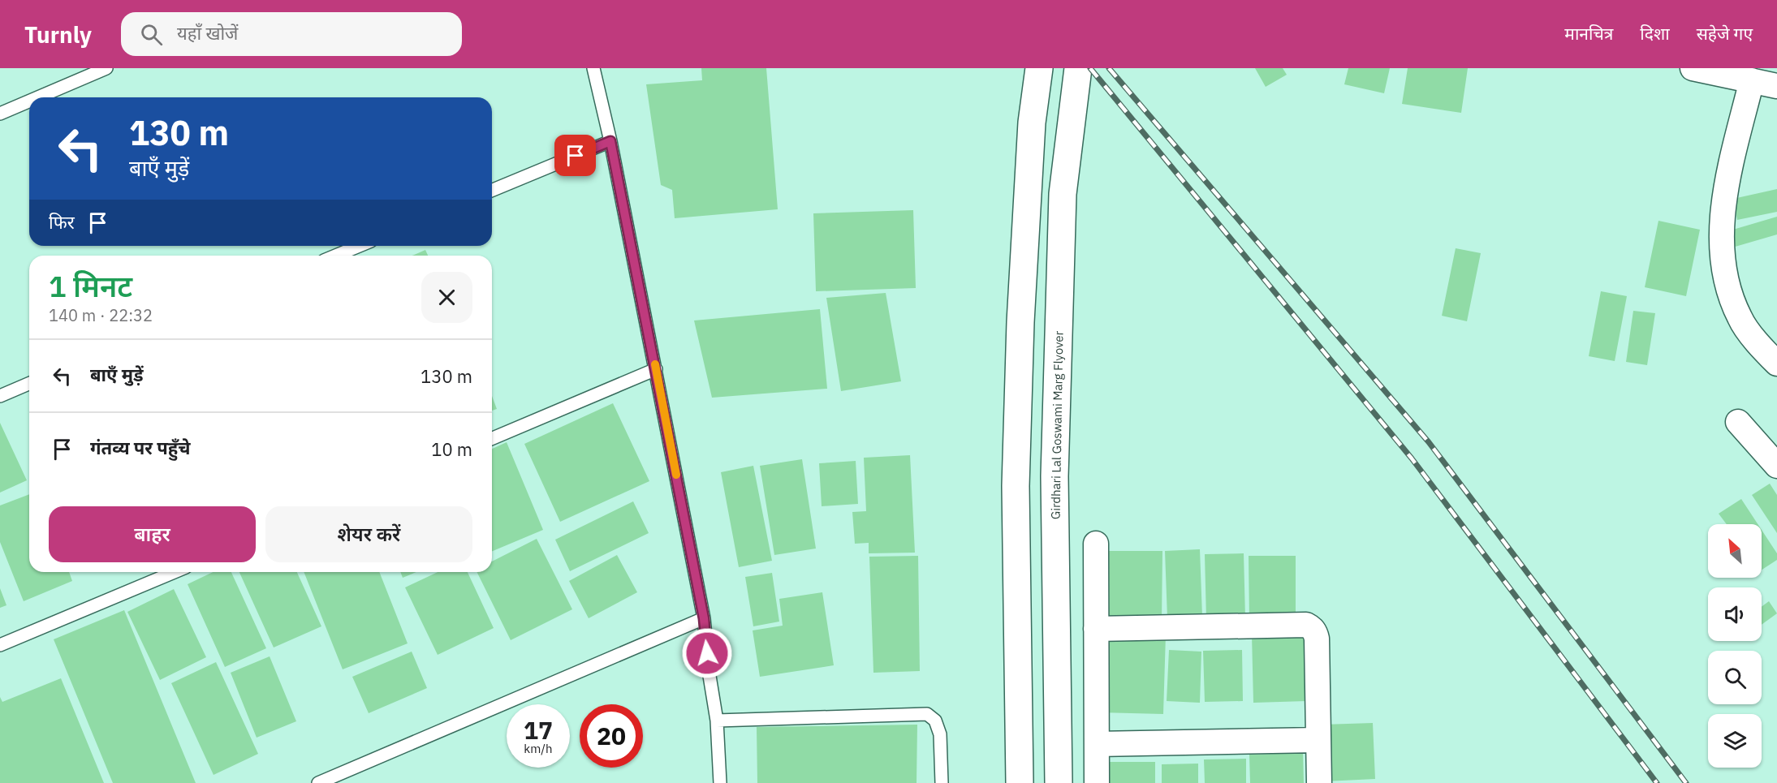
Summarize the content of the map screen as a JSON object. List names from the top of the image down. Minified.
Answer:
{"streets":{"main road":["Girdhari Lal Goswami Marg Flyover"]},"north":"top left","page":{"header":"Turnly","search":"यहाँ खोजें","nav":["मानचित्र","दिशा","सहेजे गए"],"turn":["130 m","बाएँ मुड़ें"],"then":"फिर","heading":["1 मिनट","140 m · 22:32"],"list":[{"name":"बाएँ मुड़ें","value":"130 m"},{"name":"गंतव्य पर पहुँचे","value":"10 m"}],"buttons":["बाहर","शेयर करें"],"speed":"17 km/h","limit":"20"}}
